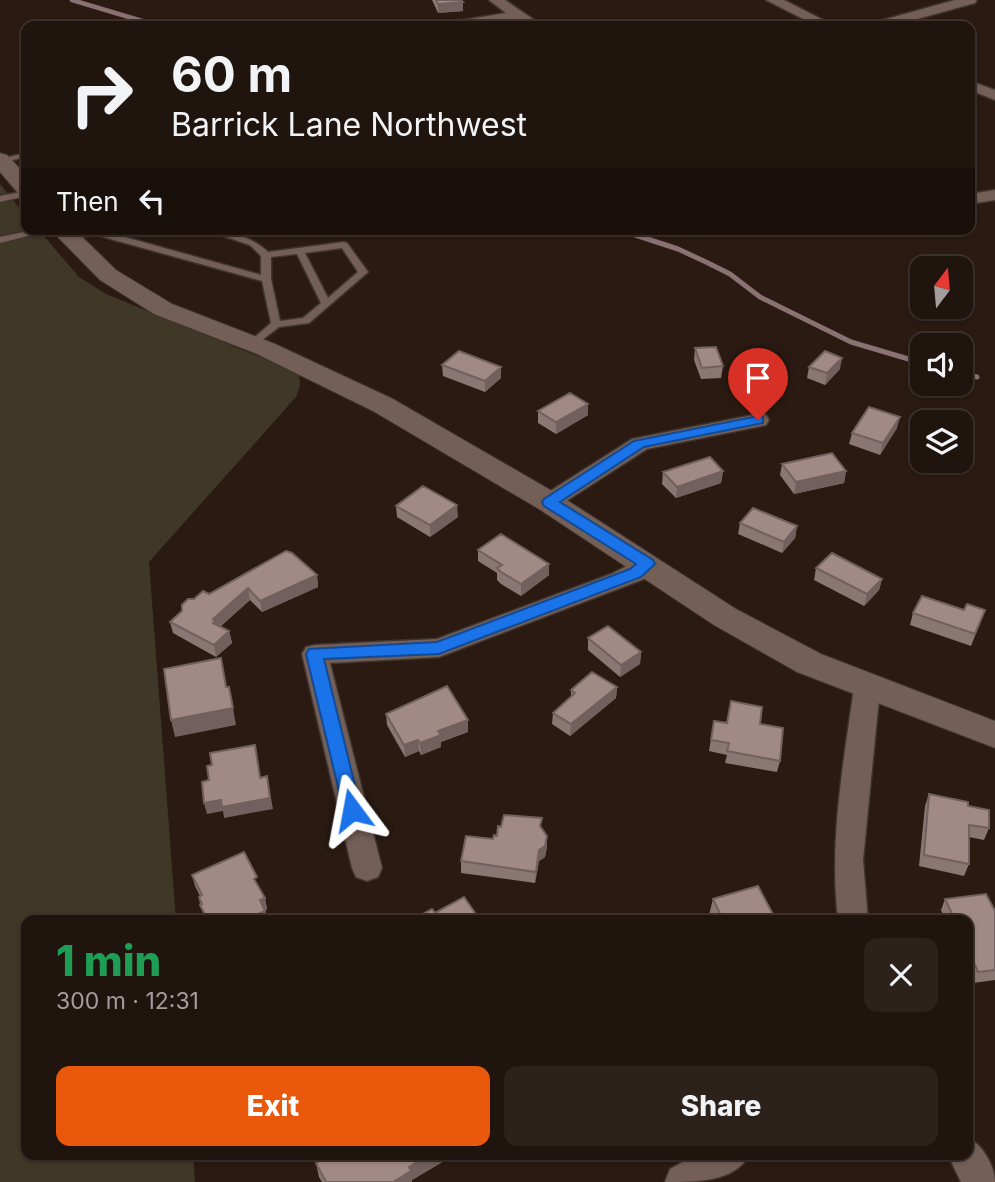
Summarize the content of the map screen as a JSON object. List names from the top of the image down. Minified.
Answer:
{"north":"top","page":{"turn":["60 m","Barrick Lane Northwest"],"then":"Then","heading":["1 min","300 m · 12:31"],"buttons":["Exit","Share"]}}
